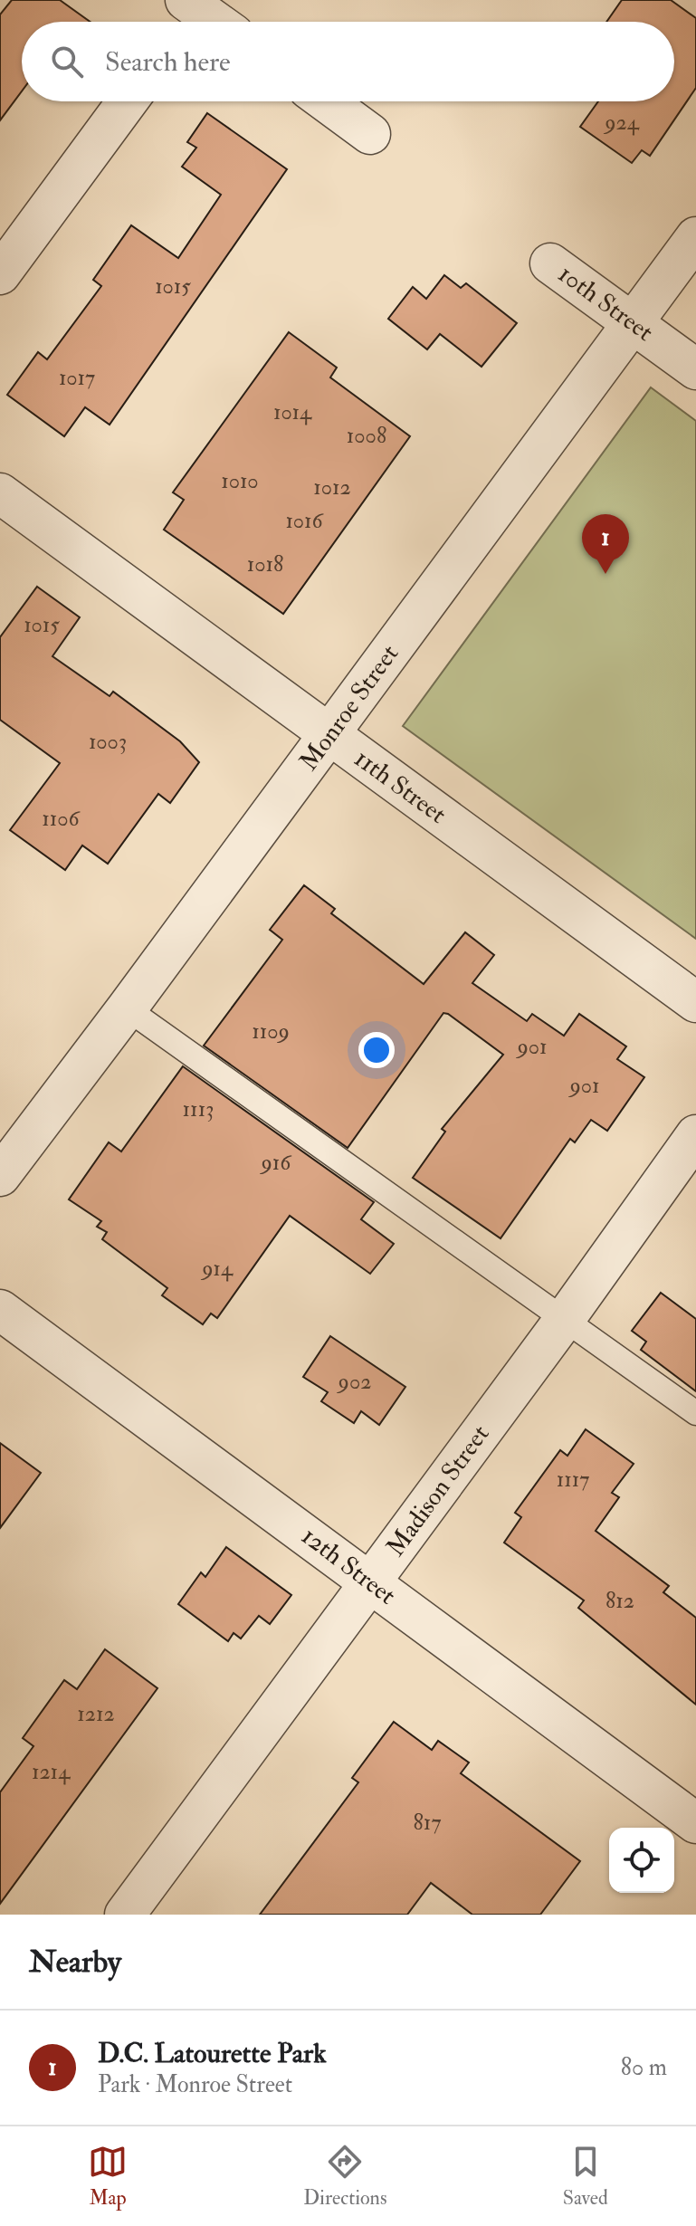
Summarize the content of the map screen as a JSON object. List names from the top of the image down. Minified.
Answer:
{"streets":{"street":["10th Street","Monroe Street","11th Street","Madison Street","12th Street"]},"crossings":[["10th Street","Monroe Street"],["Monroe Street","11th Street"],["Madison Street","12th Street"]],"house_numbers":["924","1015","1017","1014","1008","1010","1012","1016","1018","1015","1003","1106","1109","901","901","1113","916","914","902","1117","812","1212","1214","817"],"page":{"search":"Search here","pins":"1","heading":"Nearby","list":[{"mark":"1","name":"D.C. Latourette Park","note":"Park · Monroe Street","value":"80 m"}],"nav":["Map","Directions","Saved"]}}
